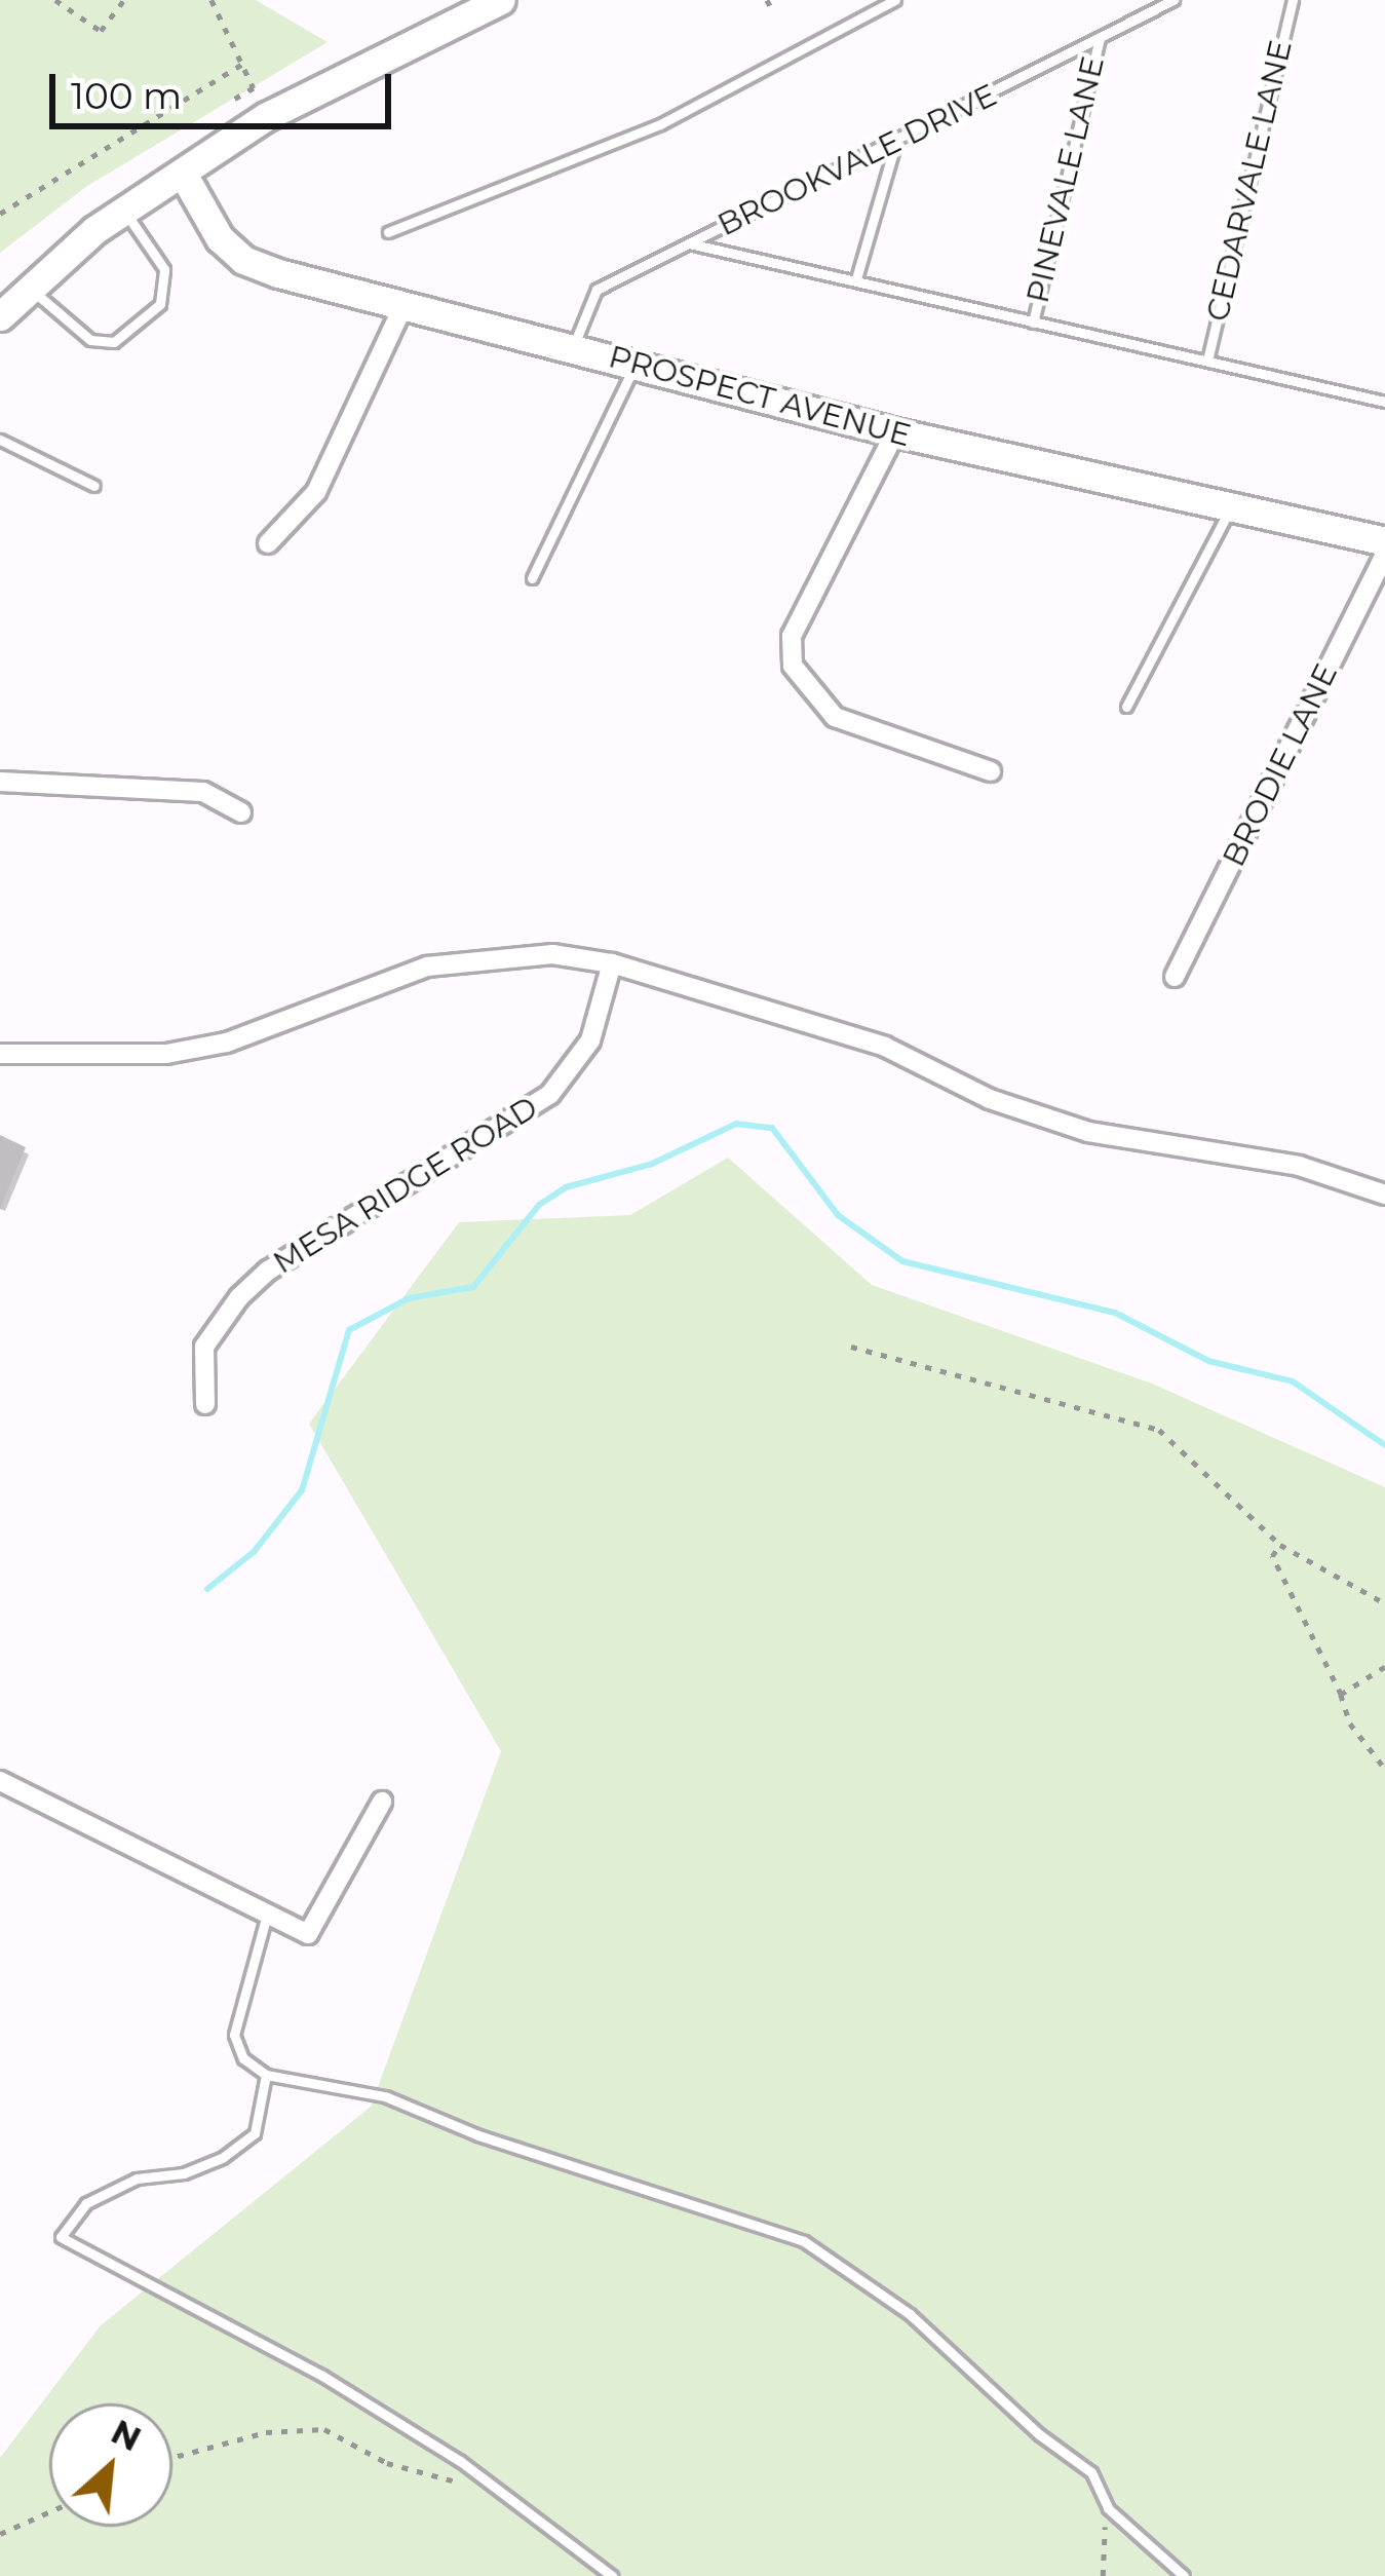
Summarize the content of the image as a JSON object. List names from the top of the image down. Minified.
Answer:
{"streets":{"street":["PROSPECT AVENUE","BRODIE LANE","MESA RIDGE ROAD"],"lane":["BROOKVALE DRIVE","PINEVALE LANE","CEDARVALE LANE"]},"crossings":[["BROOKVALE DRIVE","PINEVALE LANE"],["BROOKVALE DRIVE","PROSPECT AVENUE"]],"scale_bar":"100 m","north":"top right"}
